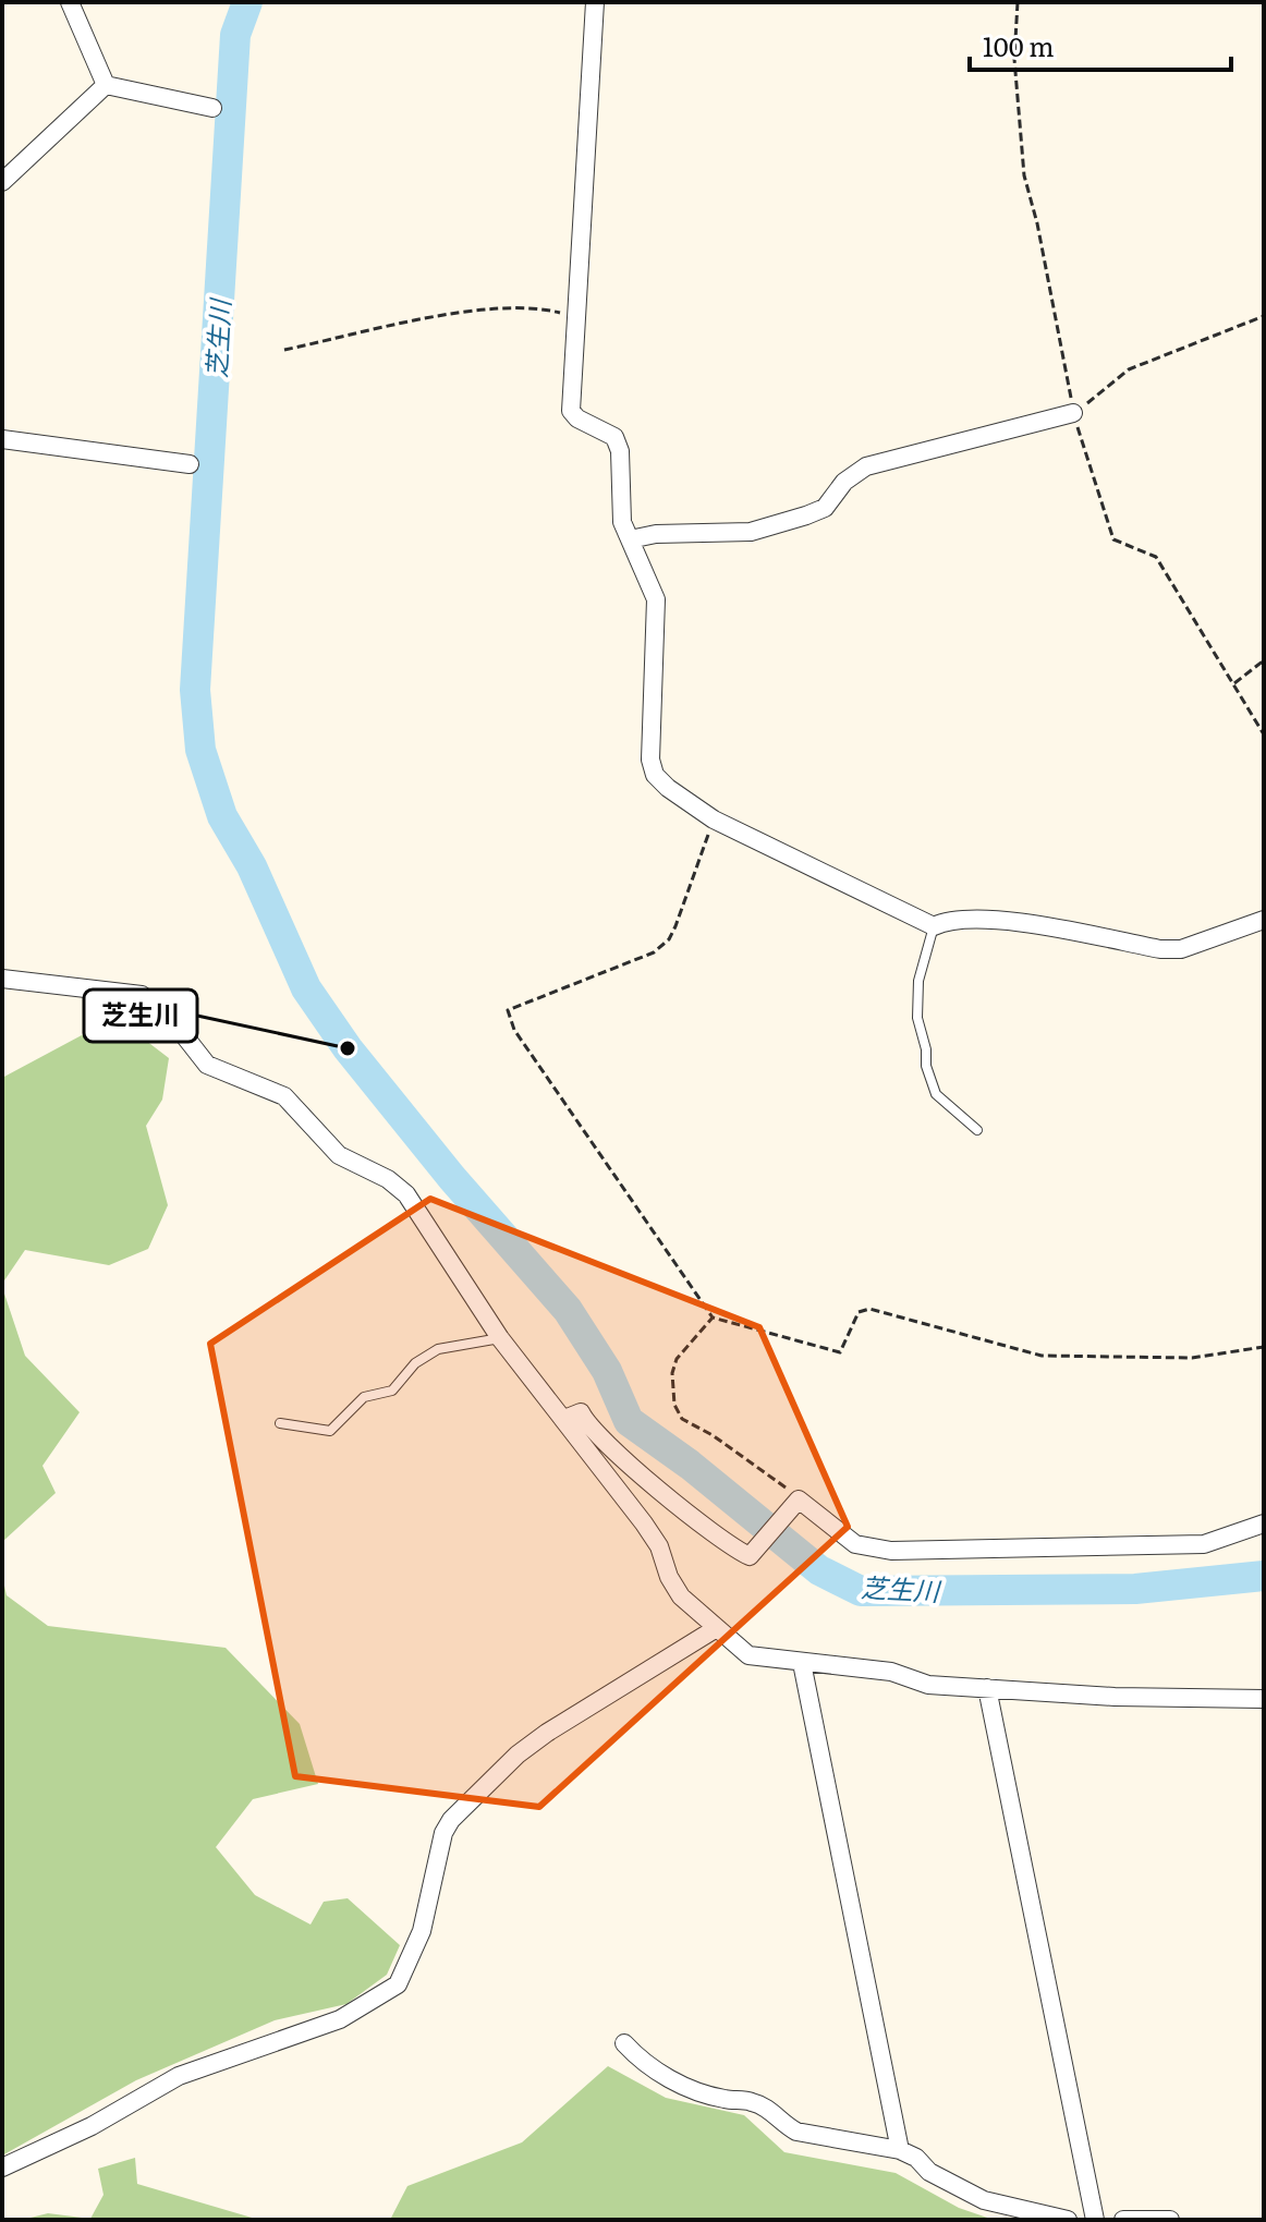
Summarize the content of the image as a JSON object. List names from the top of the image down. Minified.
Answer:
{"water":["芝生川"],"places":["芝生川"],"scale_bar":"100 m"}
